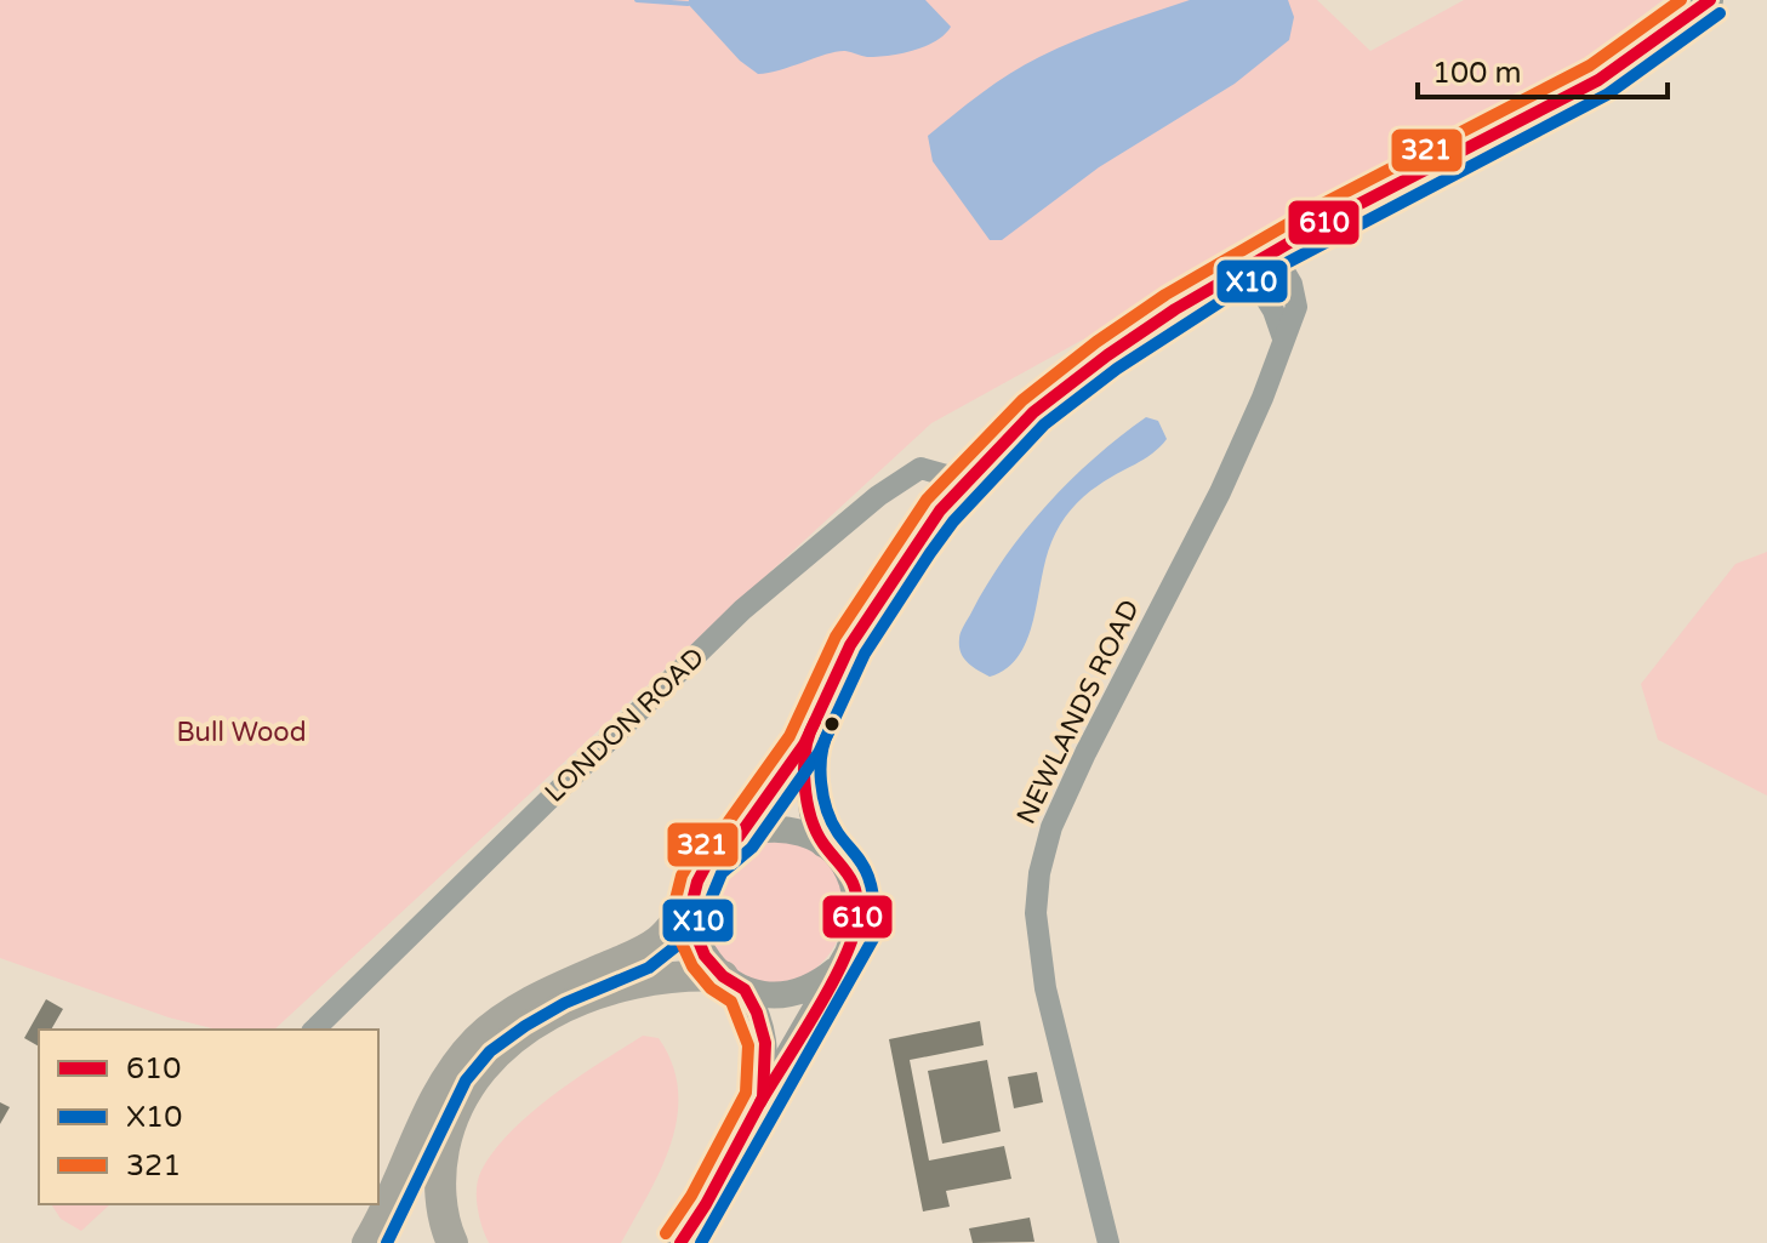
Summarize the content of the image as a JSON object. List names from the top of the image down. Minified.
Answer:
{"streets":{"street":["NEWLANDS ROAD","LONDON ROAD"]},"parks":["Bull Wood"],"lines":["transit line 610","transit line 321","transit line X10"],"legend":["610","X10","321"],"scale_bar":"100 m"}
